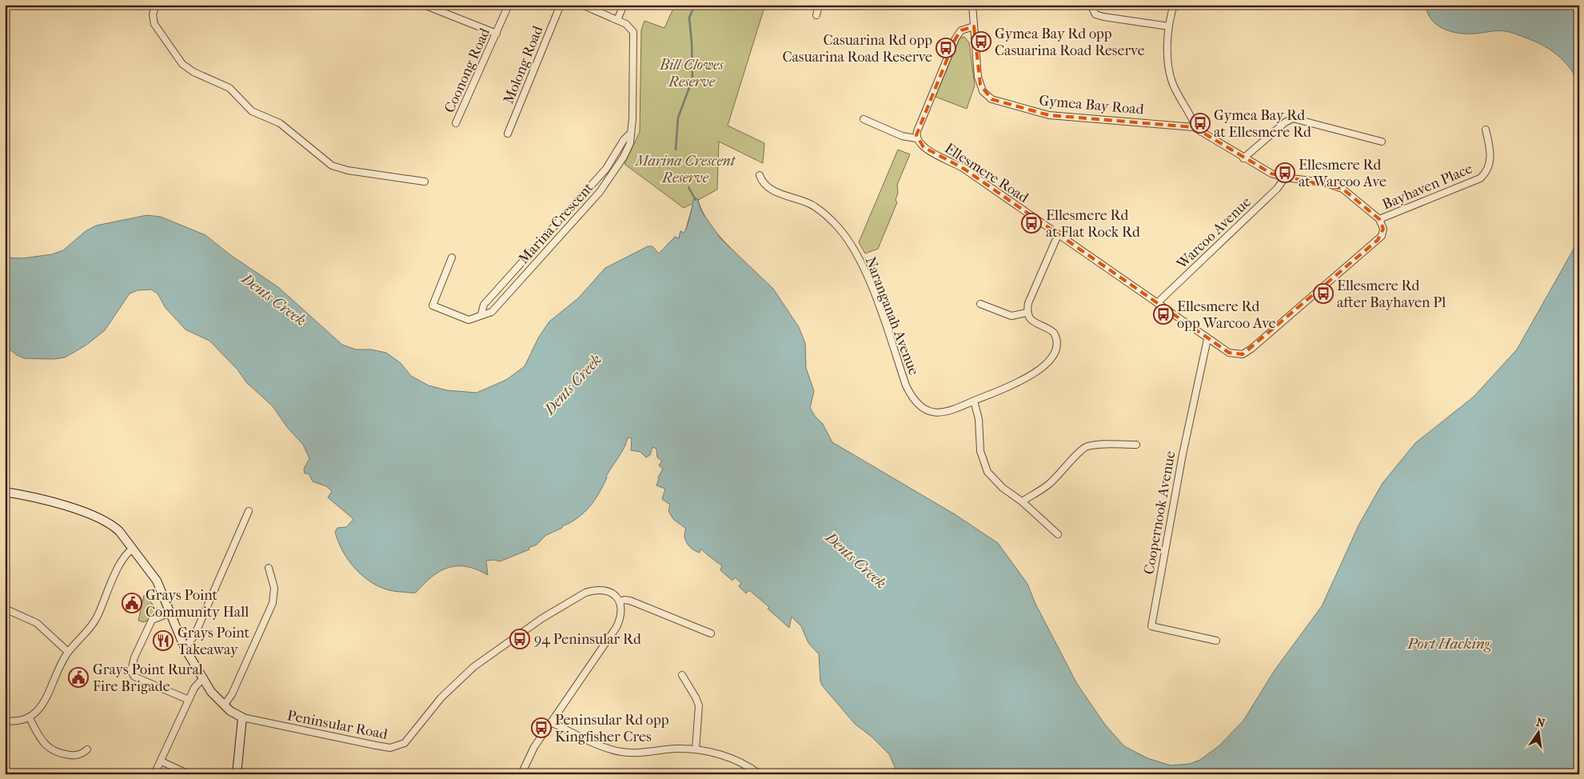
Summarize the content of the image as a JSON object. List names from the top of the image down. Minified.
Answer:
{"streets":{"street":["Molong Road","Coonong Road","Gymea Bay Road","Ellesmere Road","Bayhaven Place","Marina Crescent","Warcoo Avenue","Naranganah Avenue","Coopernook Avenue","Peninsular Road"]},"crossings":[["Ellesmere Road","Bayhaven Place"],["Ellesmere Road","Warcoo Avenue"],["Ellesmere Road","Coopernook Avenue"]],"water":["Dents Creek","Port Hacking"],"parks":["Bill Clowes Reserve","Marina Crescent Reserve"],"places":{"bus stop":["Gymea Bay Rd opp Casuarina Road Reserve","Casuarina Rd opp Casuarina Road Reserve","Gymea Bay Rd at Ellesmere Rd","Ellesmere Rd at Warcoo Ave","Ellesmere Rd at Flat Rock Rd","Ellesmere Rd after Bayhaven Pl","Ellesmere Rd opp Warcoo Ave","94 Peninsular Rd","Peninsular Rd opp Kingfisher Cres"],"public building":["Grays Point Community Hall","Grays Point Rural Fire Brigade"],"restaurant":["Grays Point Takeaway"]},"north":"top"}
